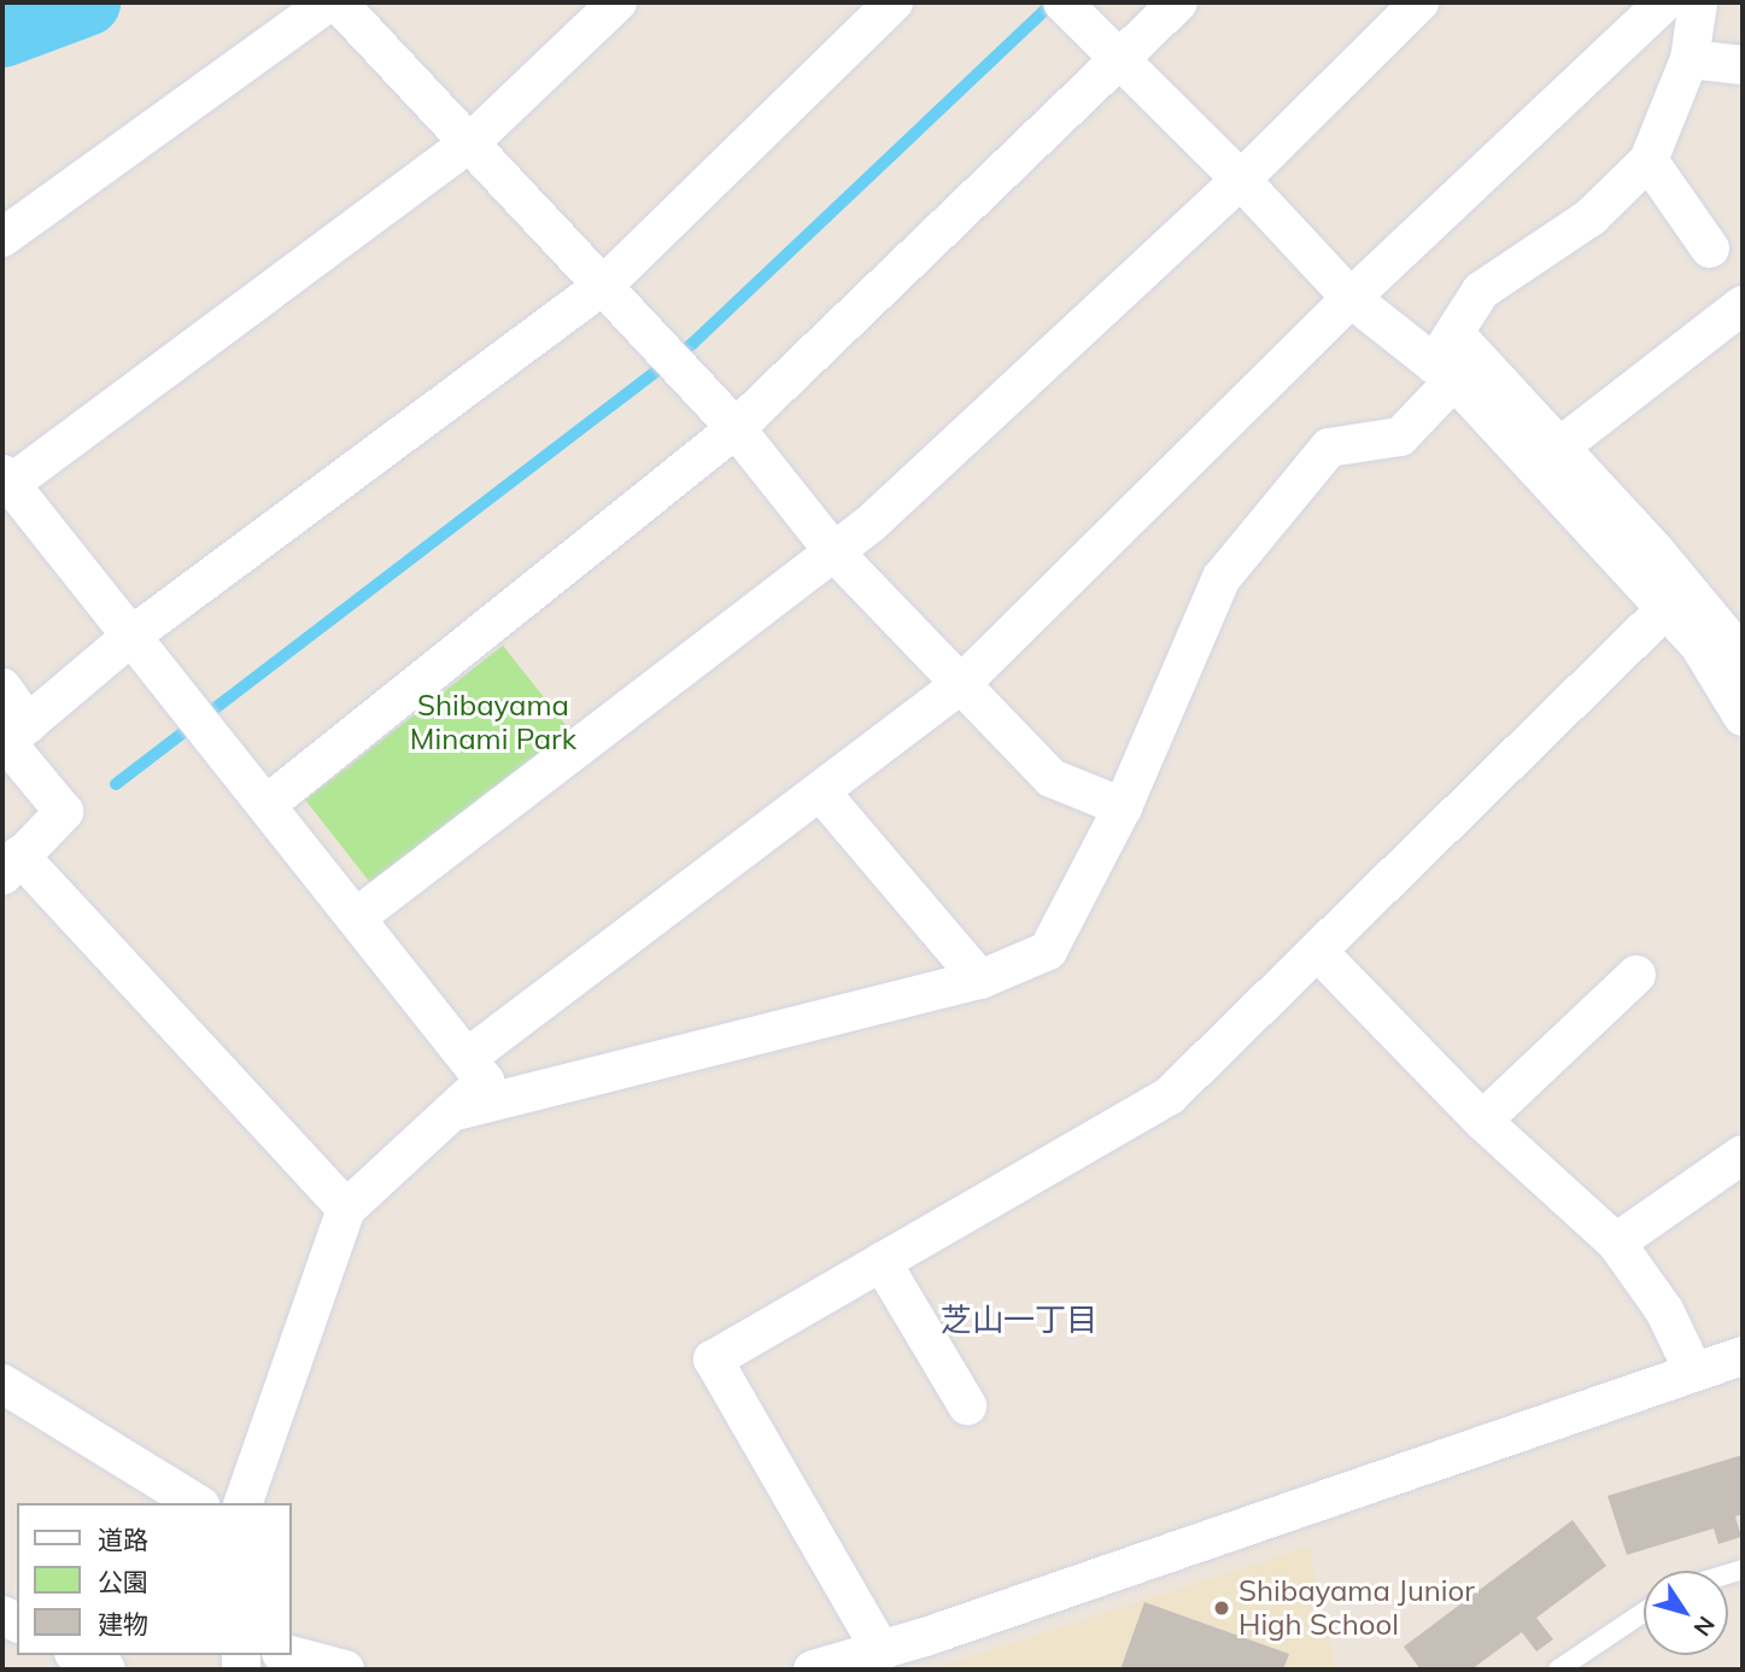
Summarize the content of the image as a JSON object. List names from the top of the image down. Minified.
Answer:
{"districts":["芝山一丁目"],"parks":["Shibayama Minami Park"],"places":["Shibayama Junior High School"],"legend":["道路","公園","建物"],"north":"bottom right"}
